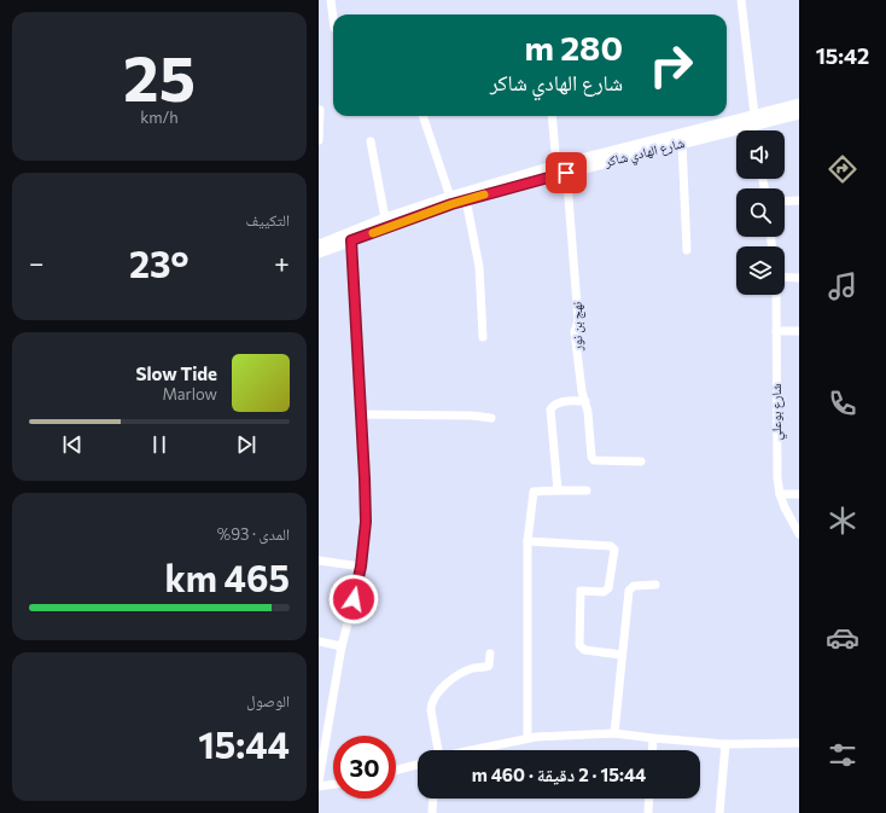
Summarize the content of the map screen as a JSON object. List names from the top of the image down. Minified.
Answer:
{"streets":{"main road":["شارع الهادي شاكر"],"street":["نهج بن نور","شارع بوعلي"]},"crossings":[["شارع الهادي شاكر","نهج بن نور"]],"page":{"tabs":"15:42","tile":[["25","km/h"],"التكييف",["المدى · 93%","465 km"],["الوصول","15:44"]],"turn":["280 m","شارع الهادي شاكر"],"heat":["−","23°","+"],"song":["Slow Tide","Marlow"],"limit":"30","trip":"15:44 · 2 دقيقة · 460 m"}}
